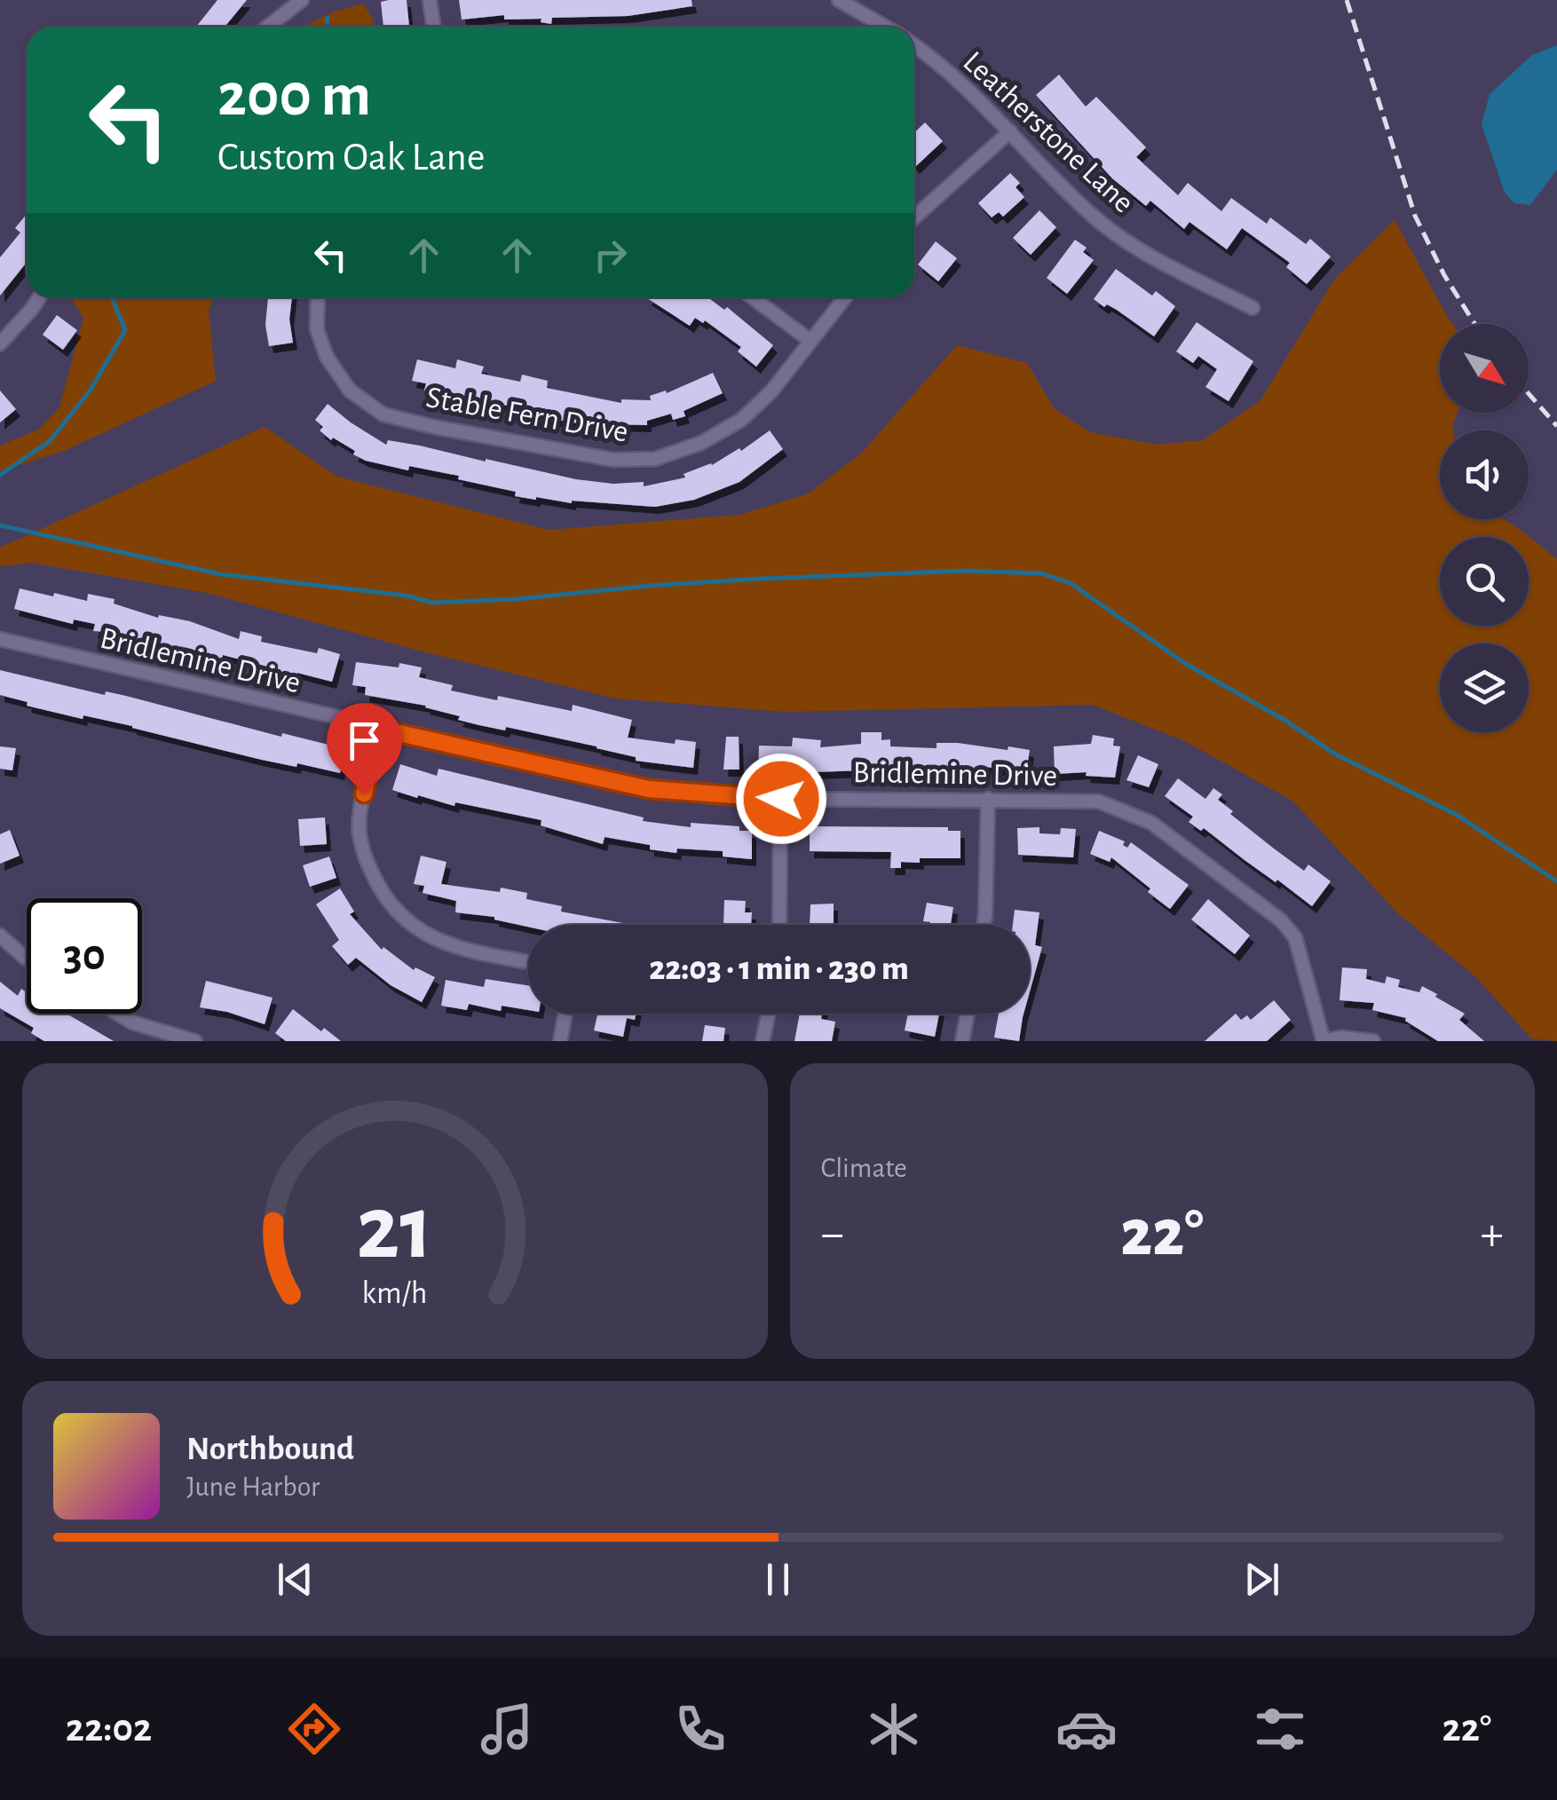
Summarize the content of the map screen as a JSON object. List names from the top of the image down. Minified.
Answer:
{"streets":{"street":["Leatherstone Lane","Stable Fern Drive","Bridlemine Drive"]},"north":"bottom right","page":{"turn":["200 m","Custom Oak Lane"],"limit":"30","trip":"22:03 · 1 min · 230 m","tile":"Climate","heat":["−","22°","+"],"song":["Northbound","June Harbor"],"tabs":["22:02","22°"],"gauge":["21","km/h"]}}
